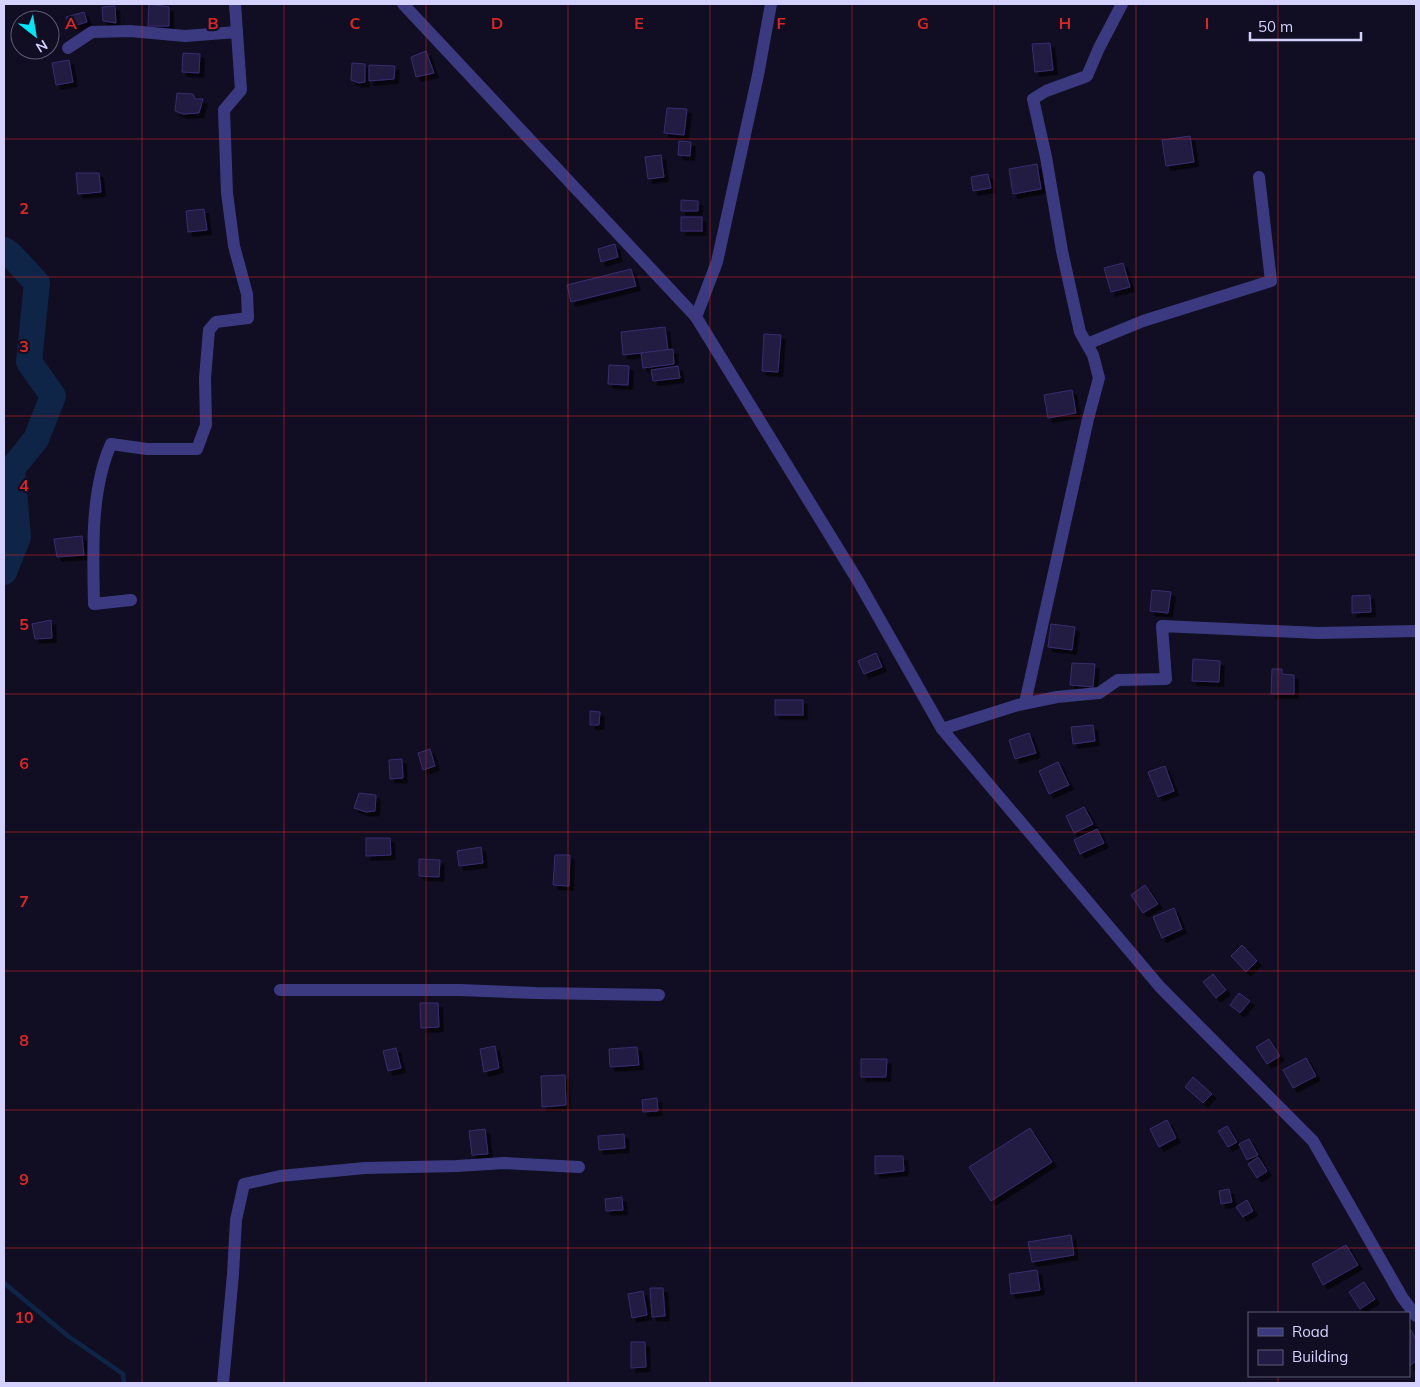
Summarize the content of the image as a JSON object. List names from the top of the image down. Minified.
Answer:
{"legend":["Road","Building"],"scale_bar":"50 m","north":"bottom right","grid":{"columns":["A","B","C","D","E","F","G","H","I"],"rows":["2","3","4","5","6","7","8","9","10"]}}
